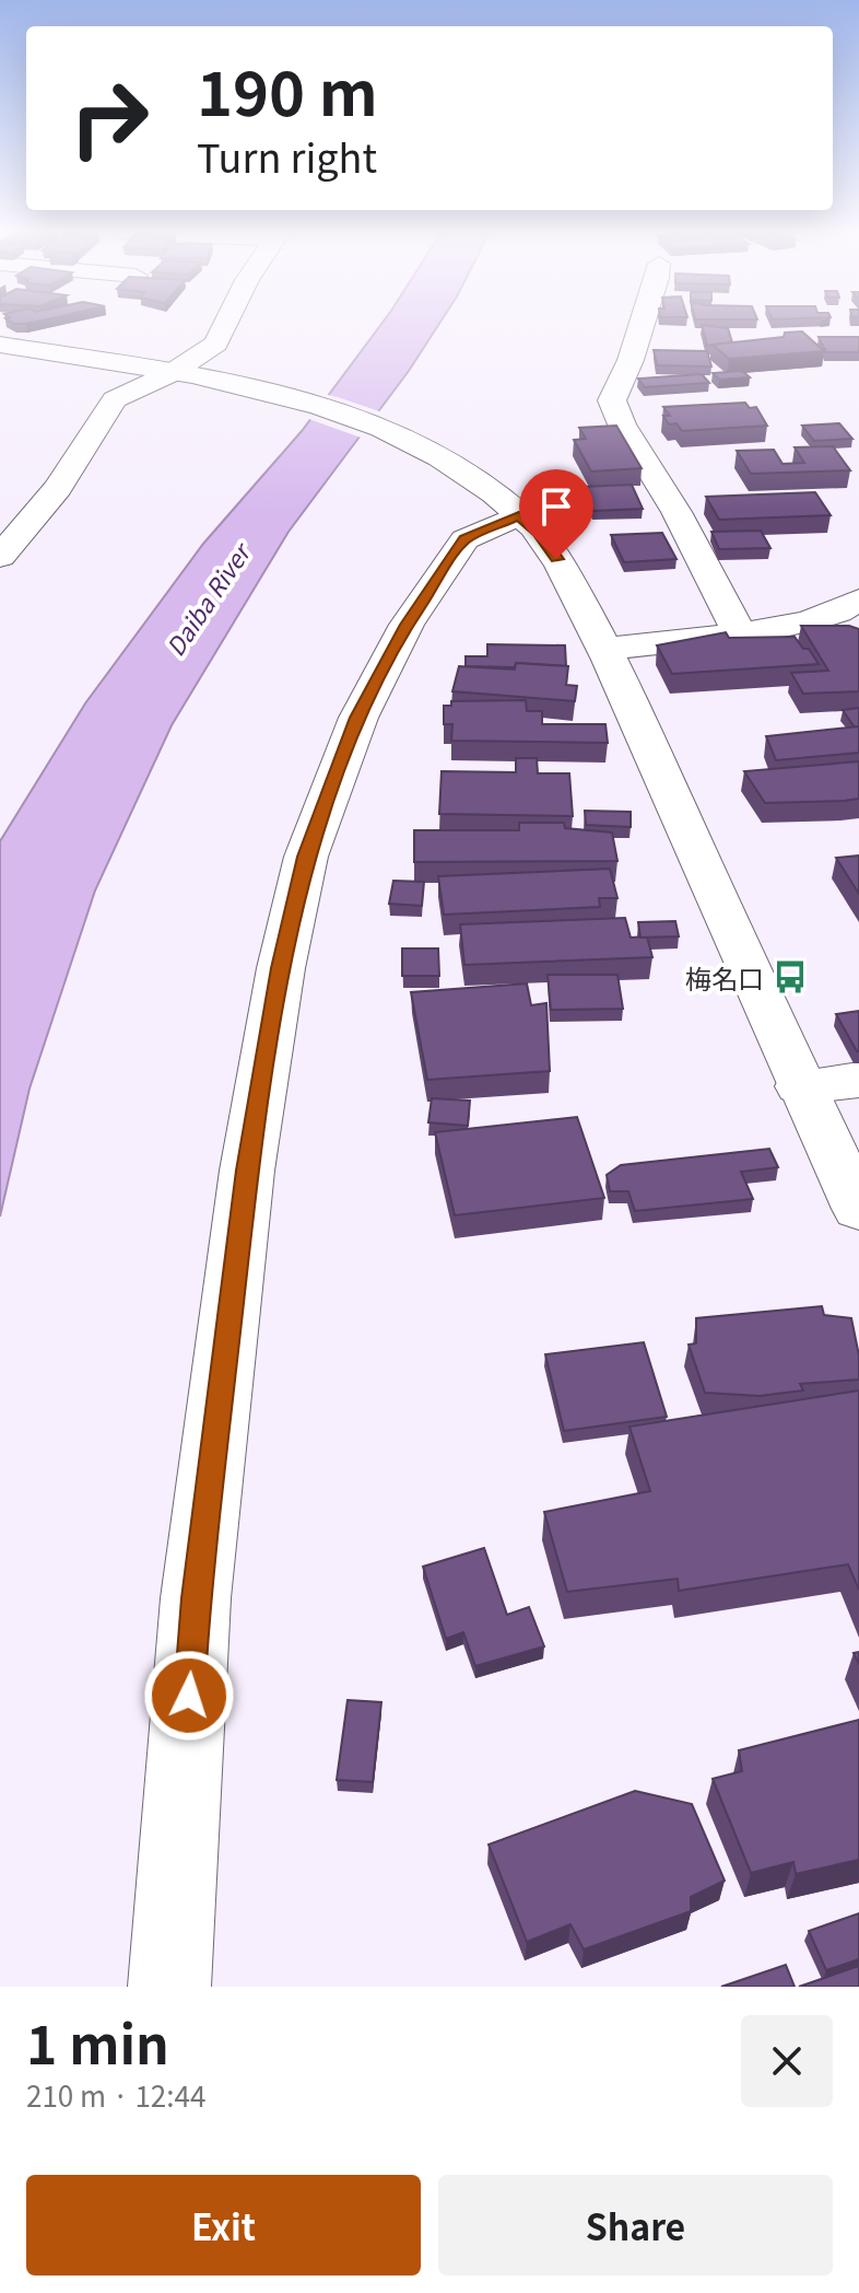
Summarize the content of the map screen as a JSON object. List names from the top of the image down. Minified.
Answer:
{"water":["Daiba River"],"places":{"bus stop":["梅名口"]},"page":{"turn":["190 m","Turn right"],"heading":["1 min","210 m · 12:44"],"buttons":["Exit","Share"]}}
